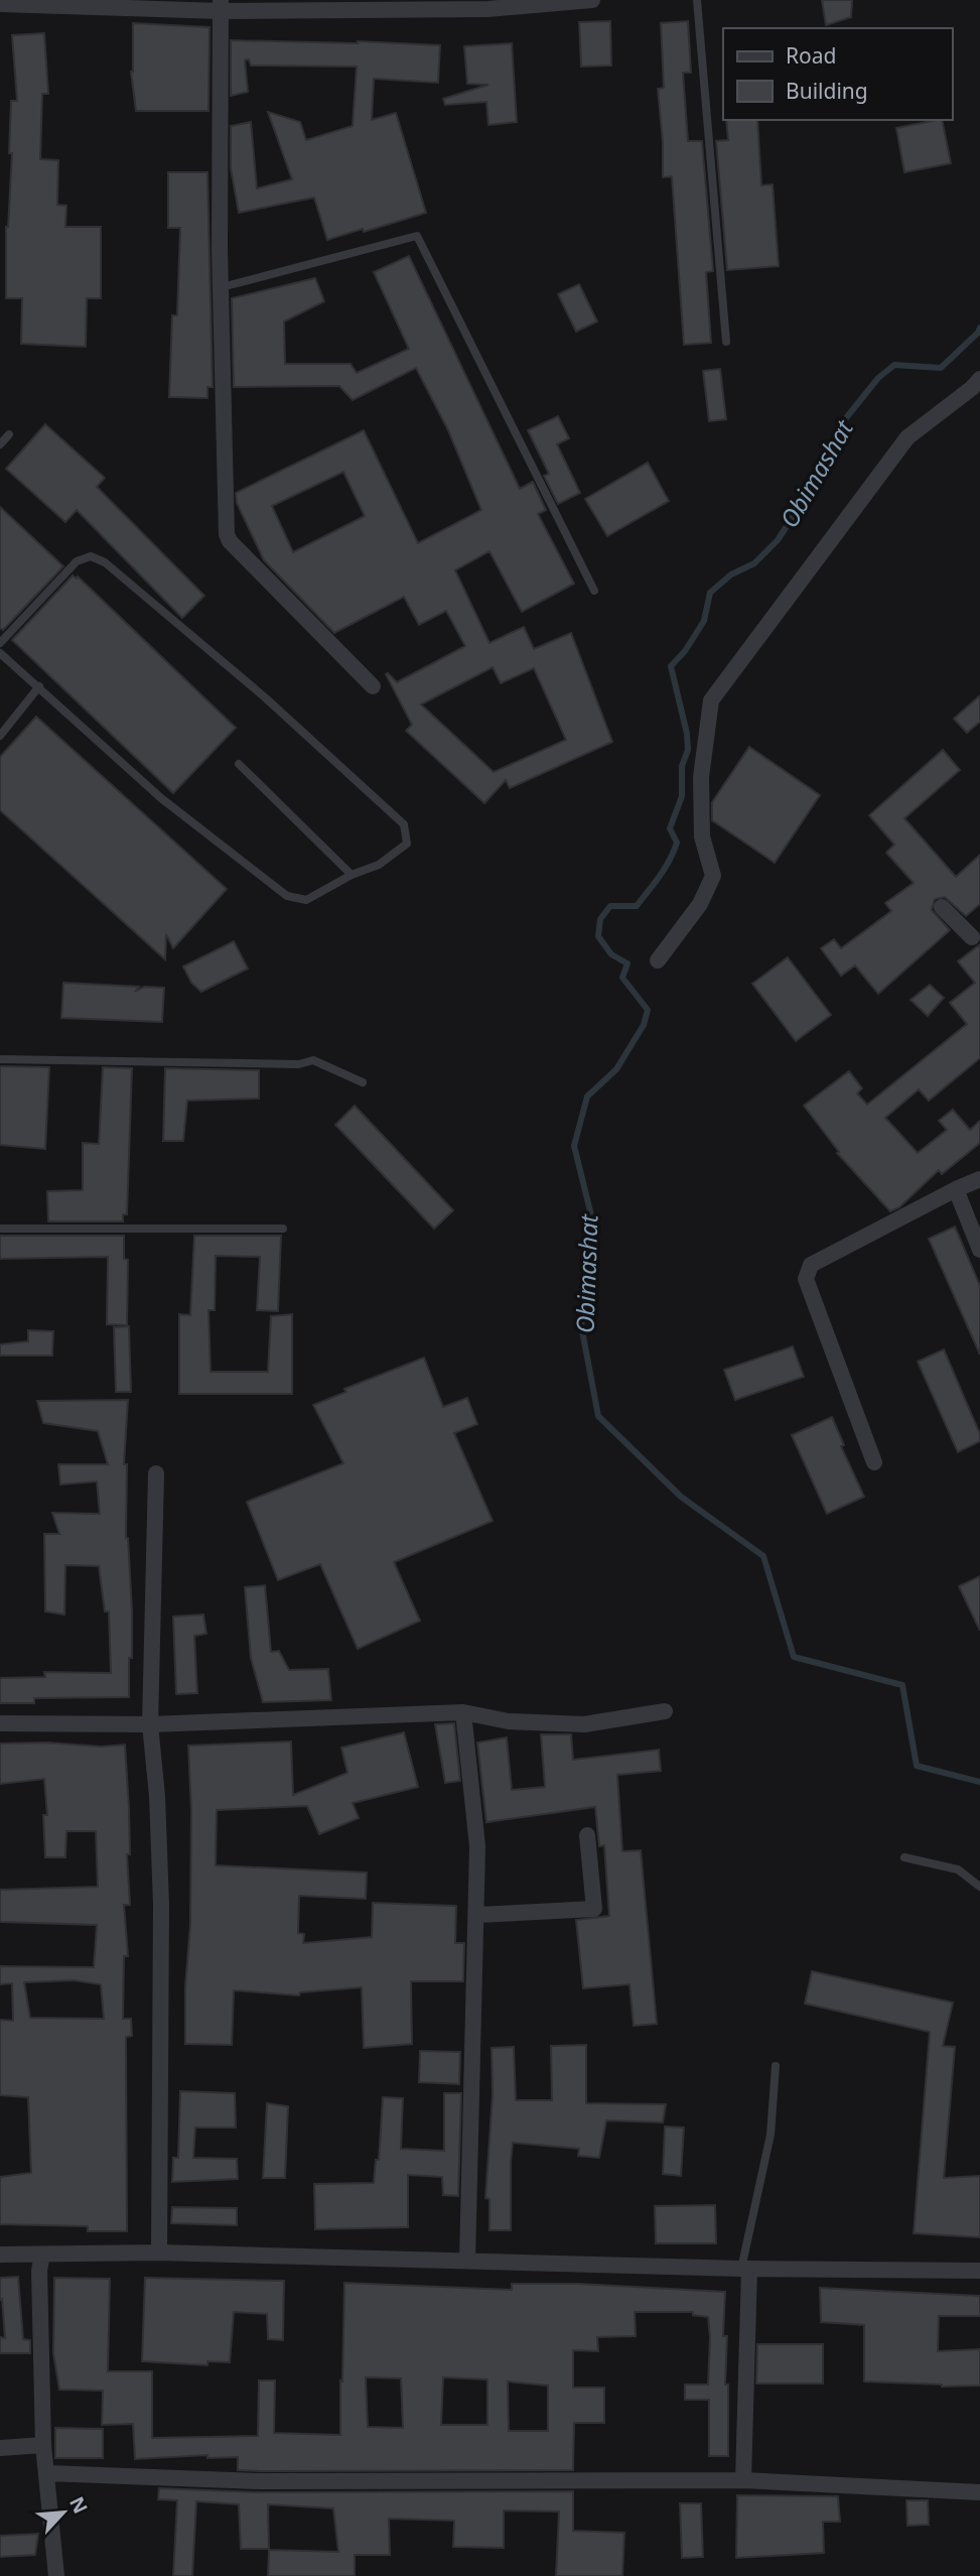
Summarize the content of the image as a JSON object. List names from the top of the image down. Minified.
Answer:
{"water":["Obimashat"],"legend":["Road","Building"],"north":"top right"}
